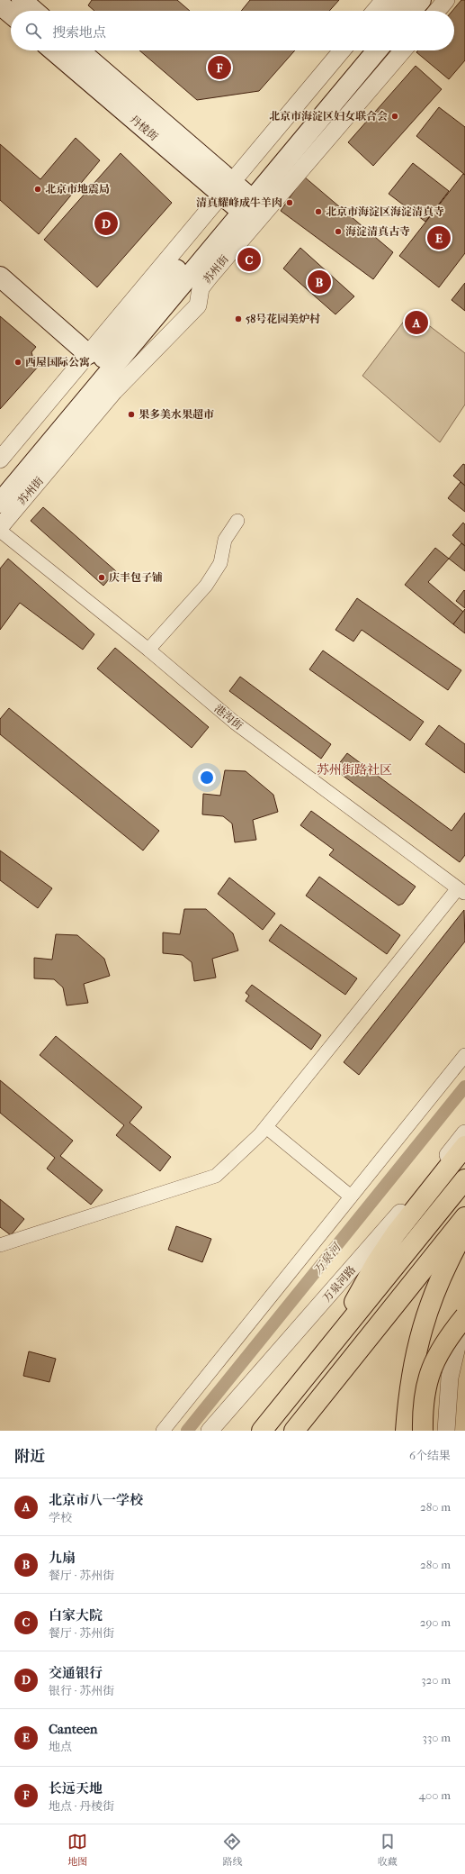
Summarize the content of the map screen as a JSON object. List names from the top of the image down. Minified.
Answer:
{"streets":{"main road":["丹棱街","苏州街"],"street":["港沟街","万泉河路"]},"crossings":[["丹棱街","苏州街"]],"districts":["苏州街路社区"],"water":["万泉河"],"places":["北京市海淀区妇女联合会","北京市地震局","清真耀峰成牛羊肉","北京市海淀区海淀清真寺","海淀清真古寺","58号花园美炉村","西屋国际公寓","果多美水果超市","庆丰包子铺"],"page":{"search":"搜索地点","pins":["F","D","E","C","B","A"],"heading":["附近","6个结果"],"list":[{"mark":"A","name":"北京市八一学校","note":"学校","value":"280 m"},{"mark":"B","name":"九扇","note":"餐厅 · 苏州街","value":"280 m"},{"mark":"C","name":"白家大院","note":"餐厅 · 苏州街","value":"290 m"},{"mark":"D","name":"交通银行","note":"银行 · 苏州街","value":"320 m"},{"mark":"E","name":"Canteen","note":"地点","value":"330 m"},{"mark":"F","name":"长远天地","note":"地点 · 丹棱街","value":"400 m"}],"nav":["地图","路线","收藏"]}}
